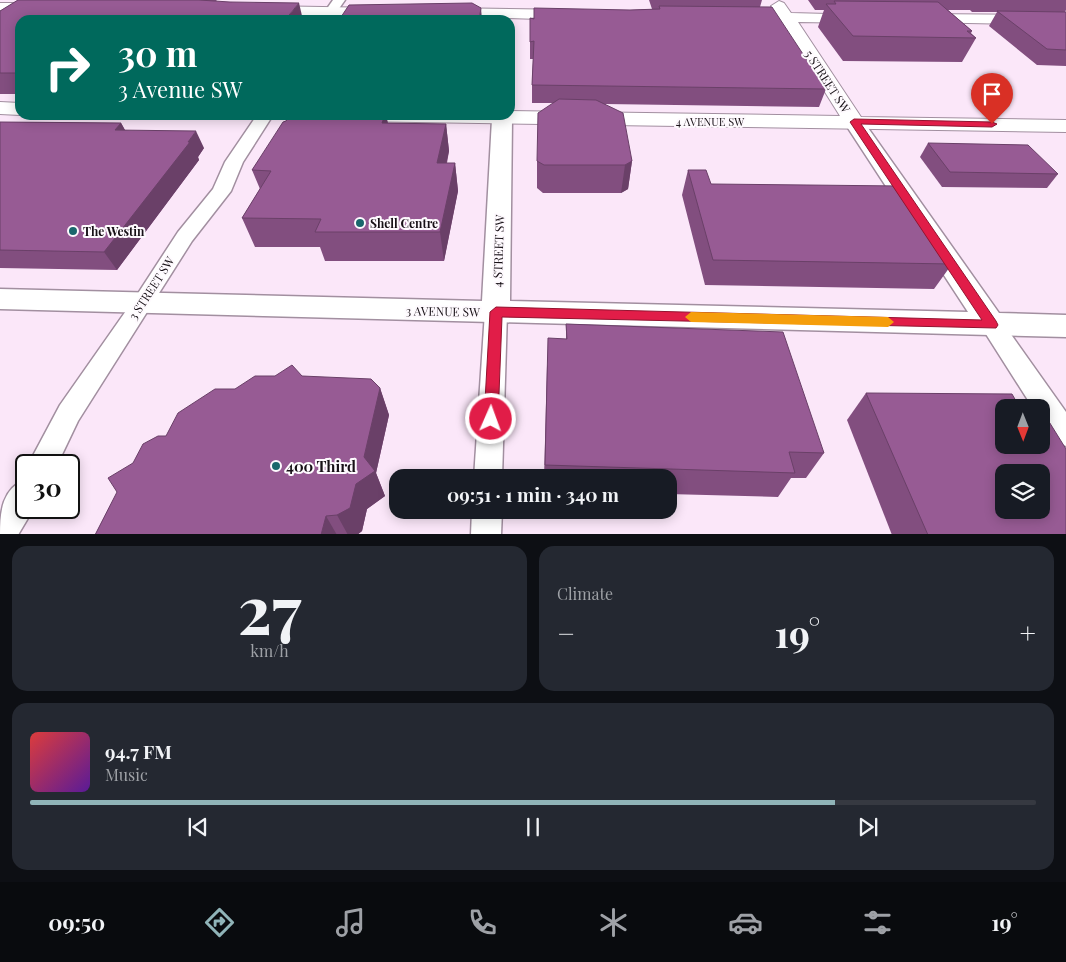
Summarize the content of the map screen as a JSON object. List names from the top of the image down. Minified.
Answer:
{"streets":{"main road":["5 STREET SW","4 AVENUE SW"],"street":["4 STREET SW","3 STREET SW","3 AVENUE SW"]},"crossings":[["5 STREET SW","4 AVENUE SW"],["5 STREET SW","3 AVENUE SW"],["4 STREET SW","3 AVENUE SW"],["3 STREET SW","3 AVENUE SW"]],"places":["Shell Centre","The Westin","400 Third"],"north":"bottom","page":{"turn":["30 m","3 Avenue SW"],"limit":"30","trip":"09:51 · 1 min · 340 m","tile":[["27","km/h"],"Climate"],"heat":["−","19°","+"],"song":["94.7 FM","Music"],"tabs":["09:50","19°"]}}
